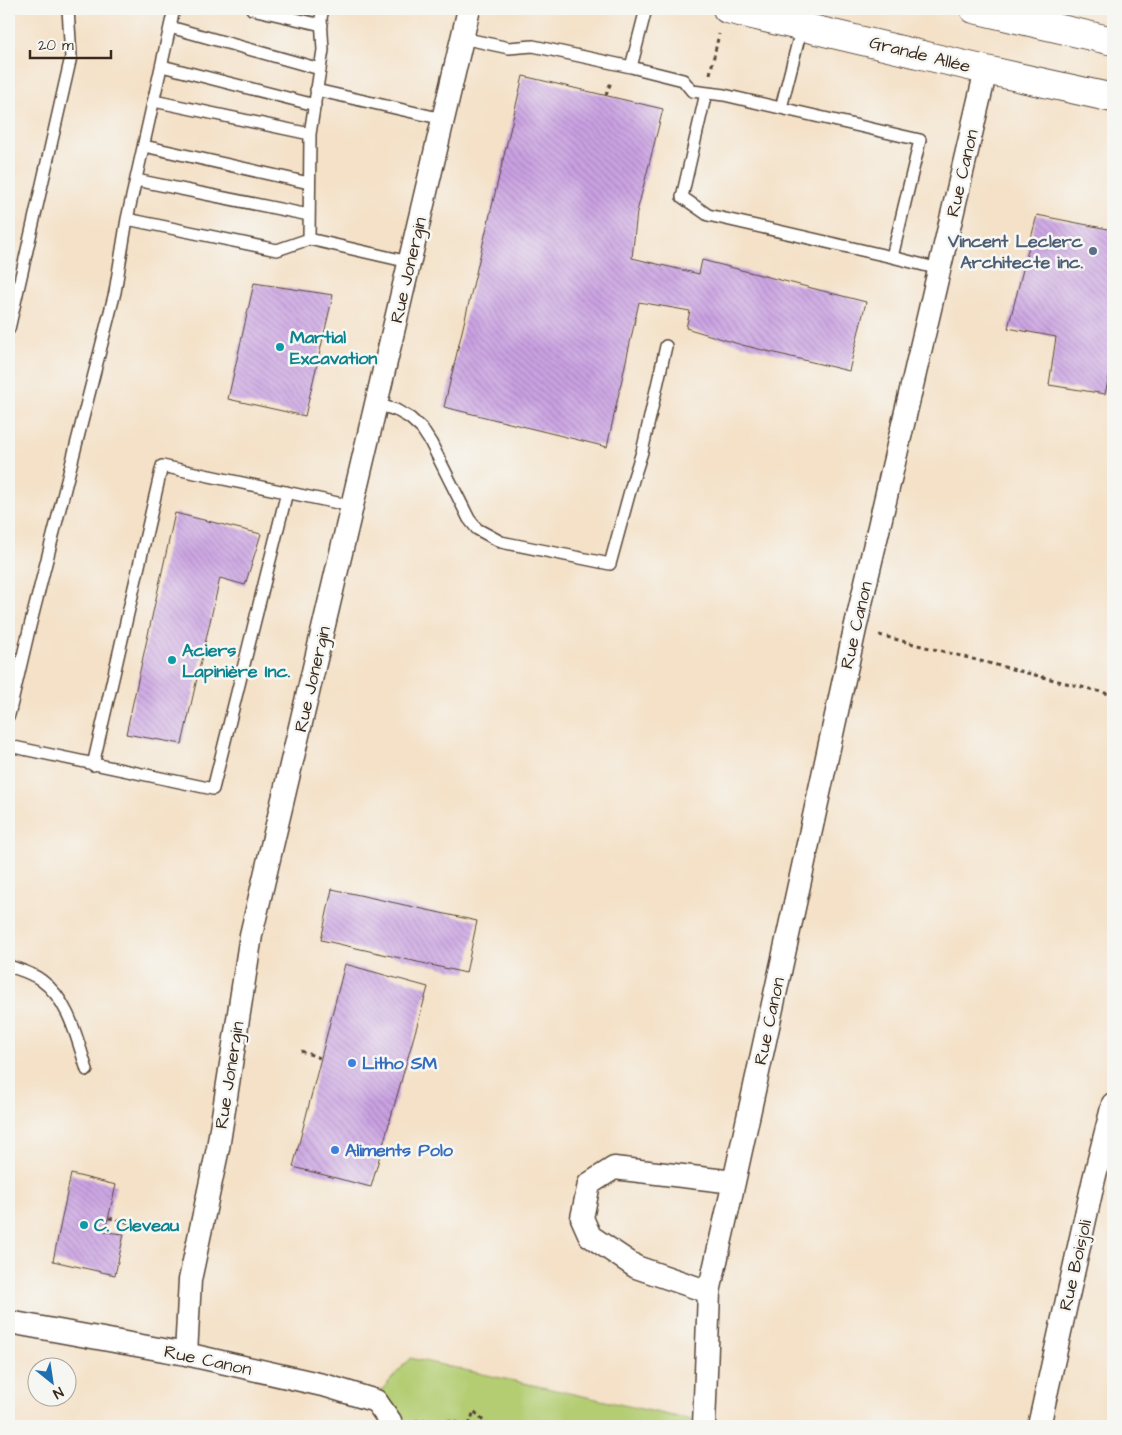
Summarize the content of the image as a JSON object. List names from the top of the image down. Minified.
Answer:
{"streets":{"main road":["Grande Allée"],"street":["Rue Canon","Rue Jonergin","Rue Boisjoli"]},"crossings":[["Grande Allée","Rue Canon"],["Rue Canon","Rue Jonergin"]],"places":["Vincent Leclerc Architecte inc.","Martial Excavation","Aciers Lapinière Inc.","Litho SM","Aliments Polo","C. Cleveau"],"scale_bar":"20 m","north":"bottom right"}
